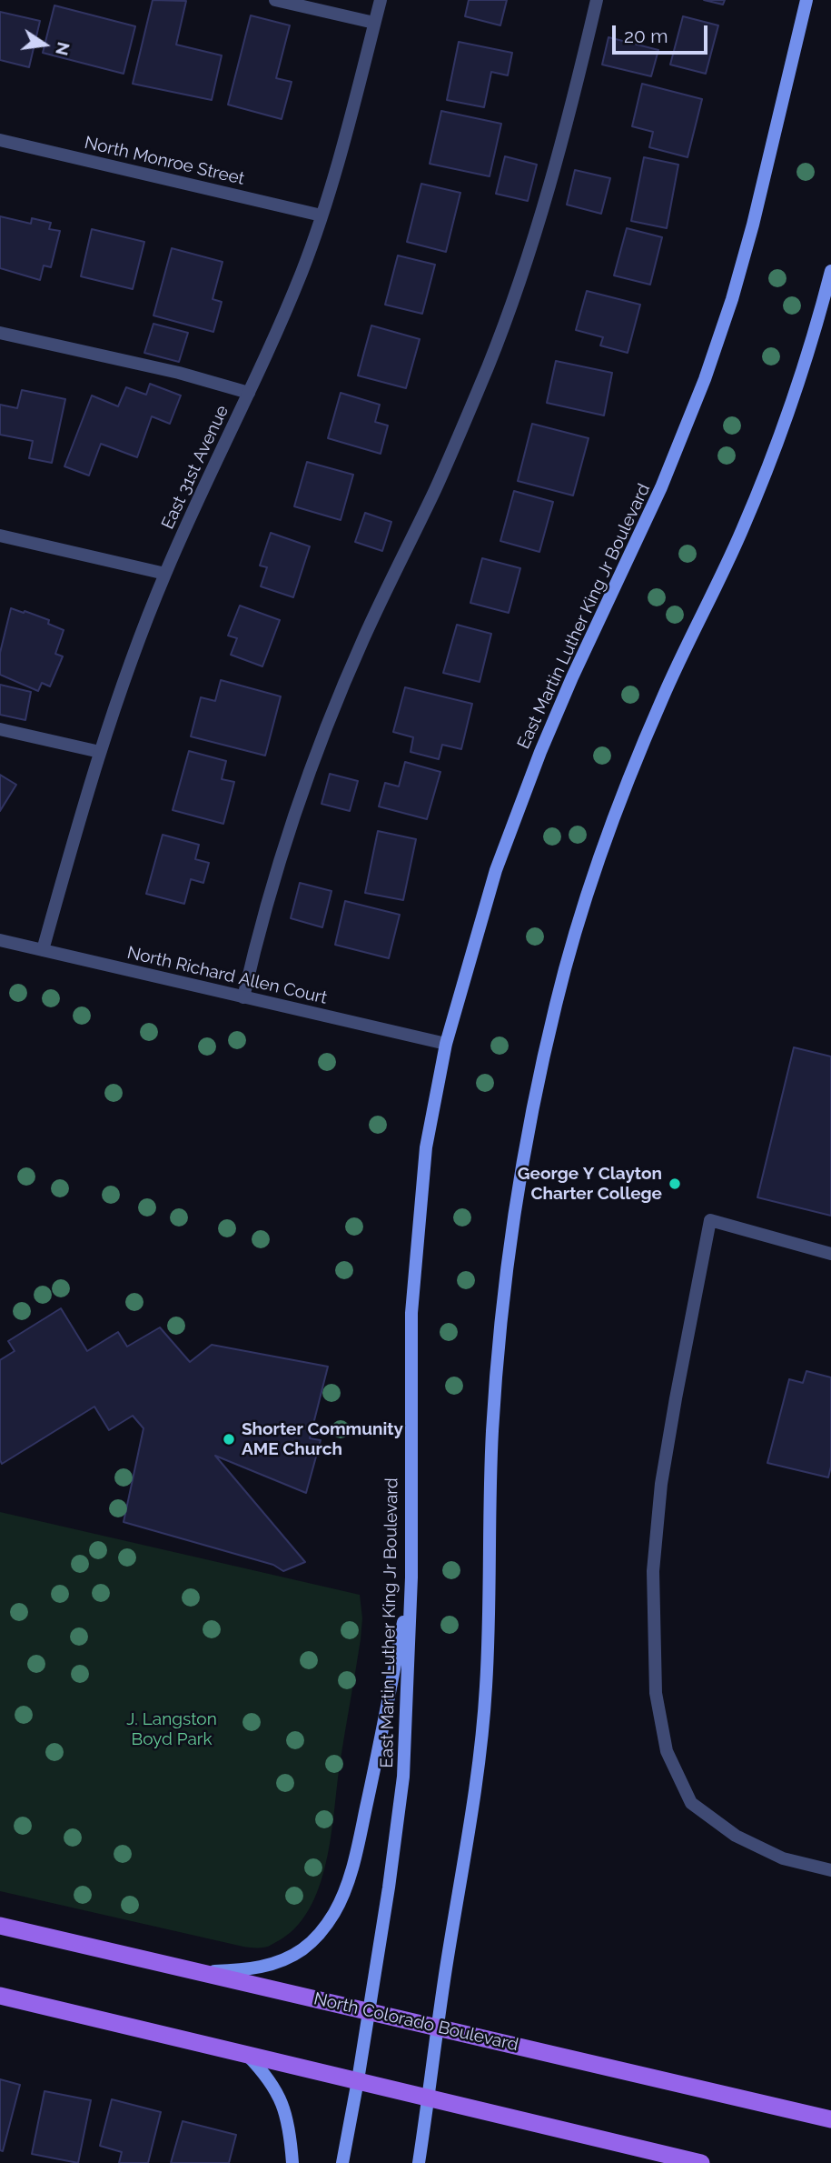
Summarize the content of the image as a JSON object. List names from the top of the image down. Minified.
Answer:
{"streets":{"main road":["East Martin Luther King Jr Boulevard","North Colorado Boulevard"],"street":["North Monroe Street","East 31st Avenue","North Richard Allen Court"]},"crossings":[["North Monroe Street","East 31st Avenue"],["East 31st Avenue","North Richard Allen Court"],["East Martin Luther King Jr Boulevard","North Richard Allen Court"],["East Martin Luther King Jr Boulevard","North Colorado Boulevard"]],"parks":["J. Langston Boyd Park"],"places":["George Y Clayton Charter College","Shorter Community AME Church"],"scale_bar":"20 m","north":"right"}
